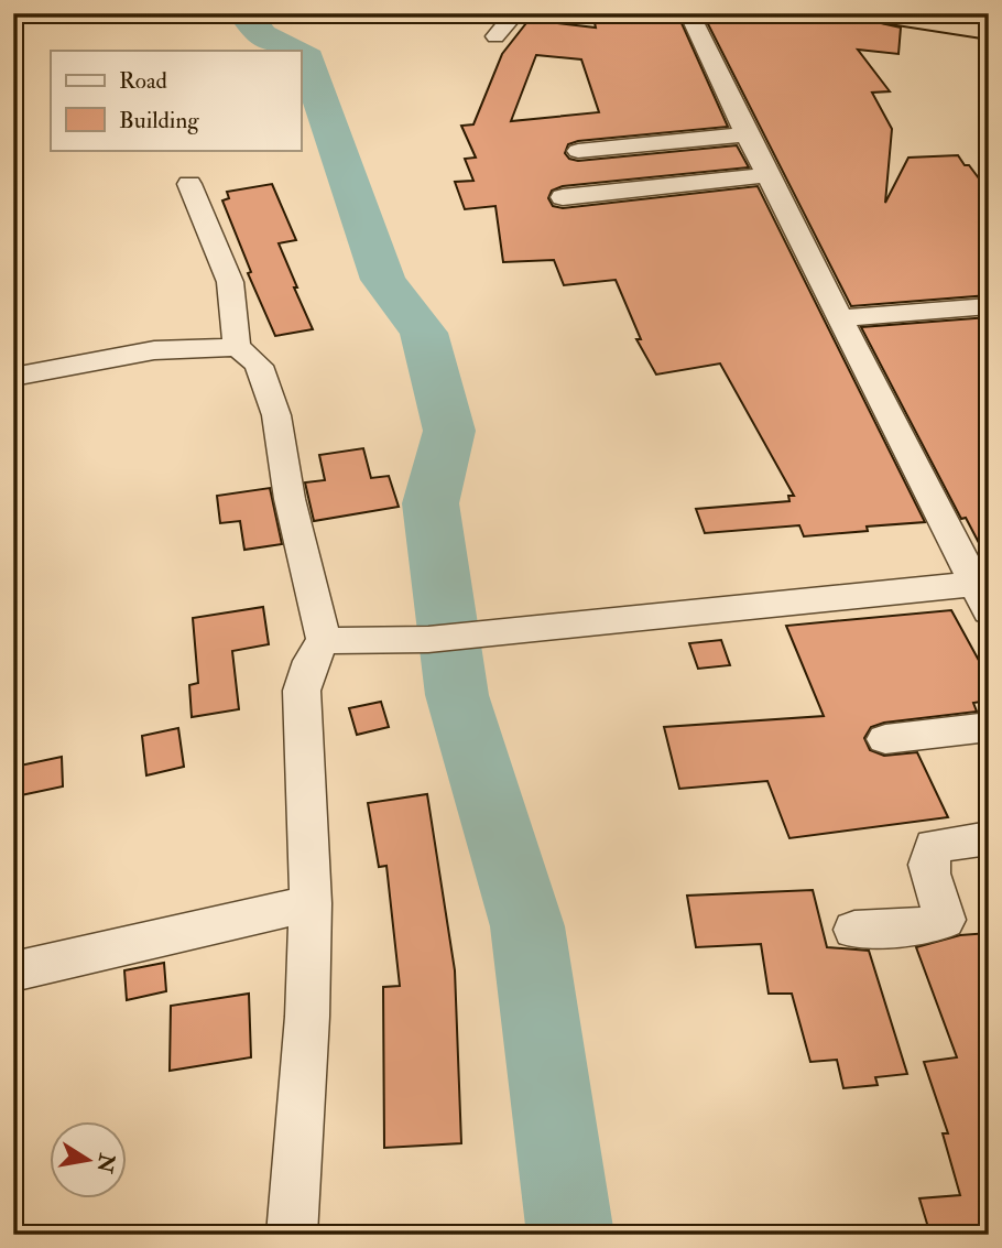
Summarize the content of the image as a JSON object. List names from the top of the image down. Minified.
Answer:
{"legend":["Road","Building"],"north":"right"}
